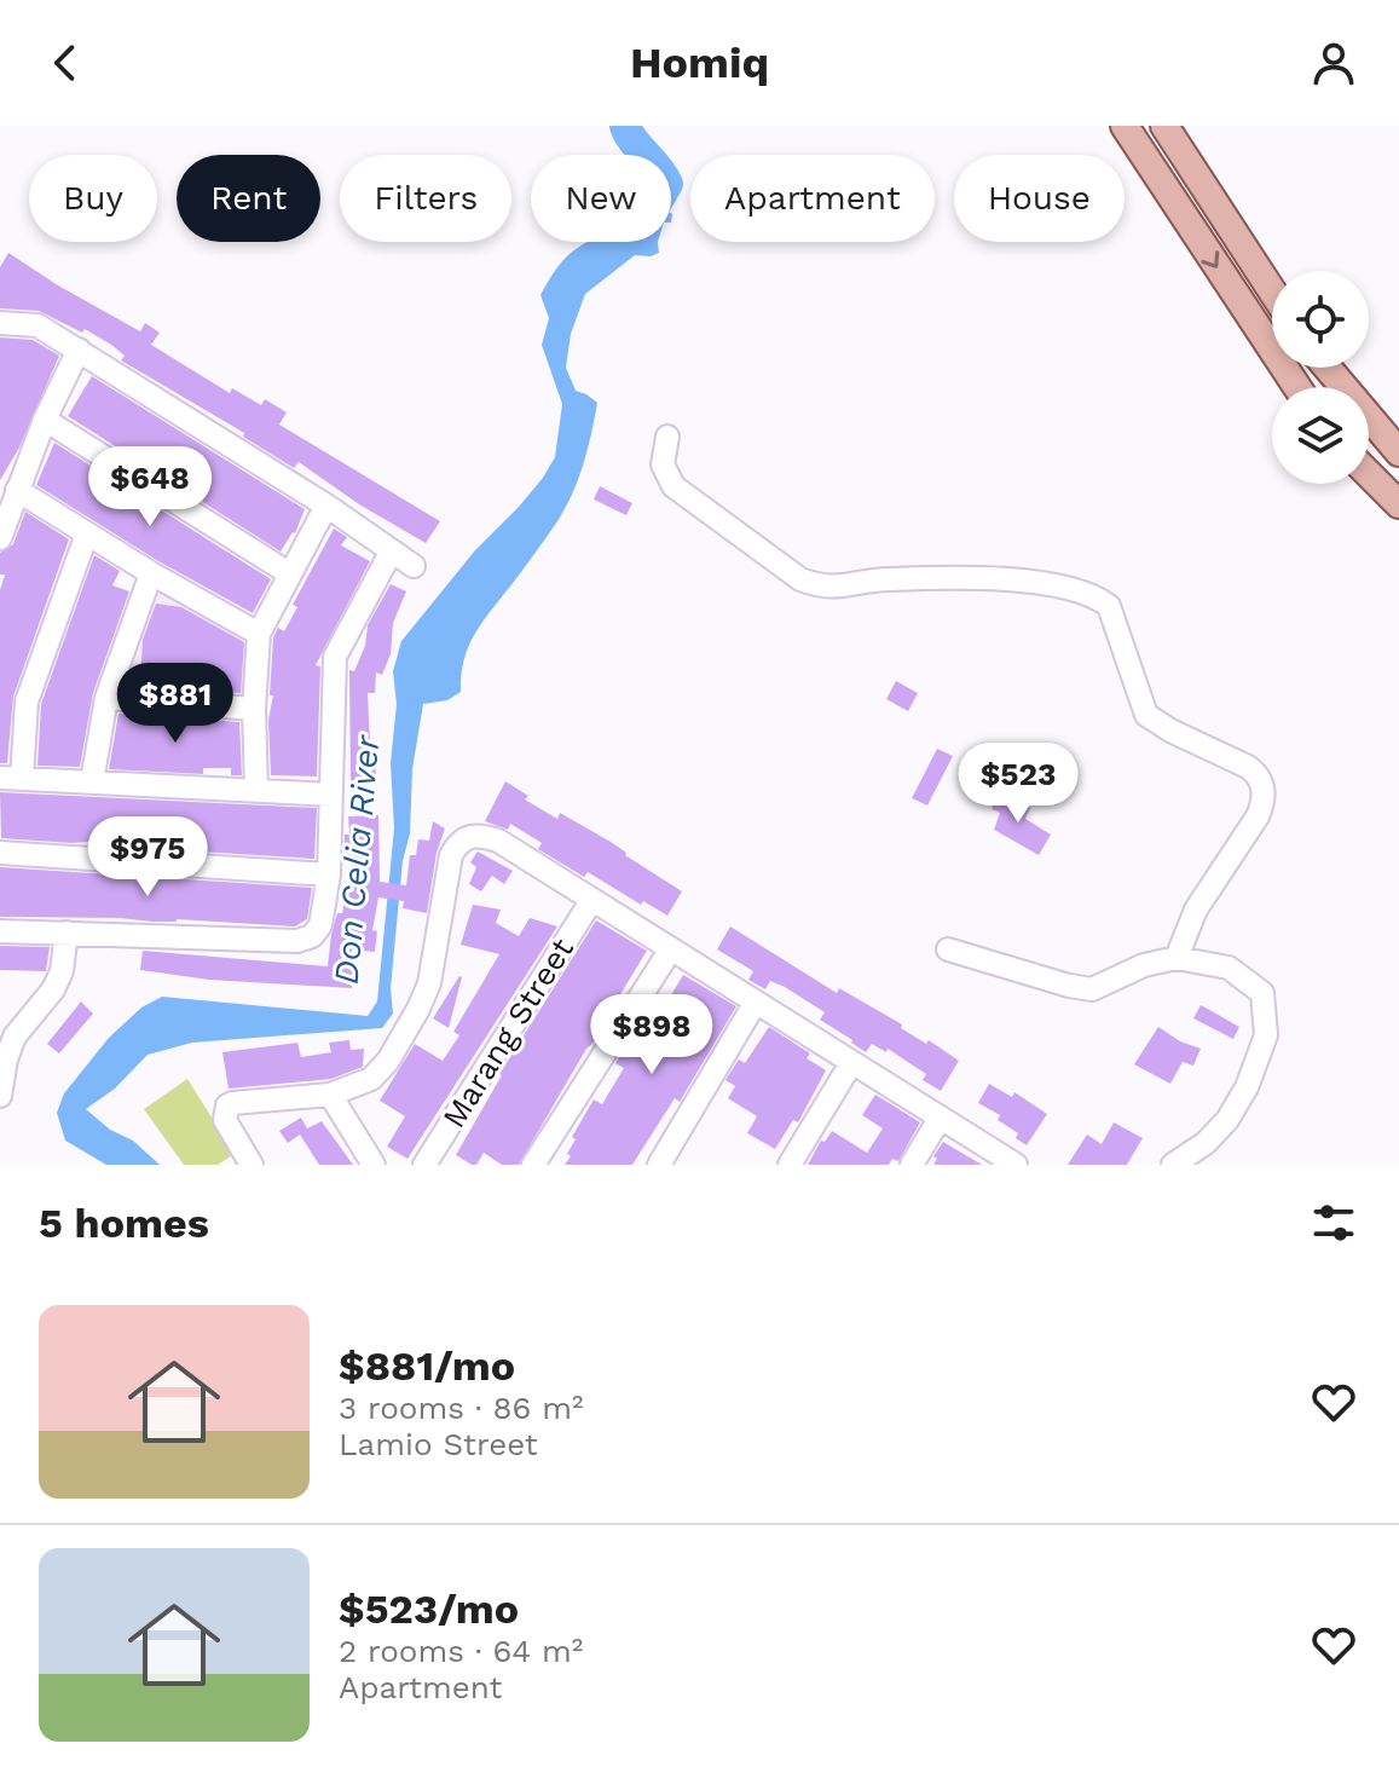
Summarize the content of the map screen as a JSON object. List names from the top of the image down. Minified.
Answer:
{"streets":{"street":["Marang Street"]},"water":["Don Celia River"],"page":{"header":"Homiq","chip":["Buy","Rent","Filters","New","Apartment","House"],"price":["$648","$881","$523","$975","$898"],"heading":"5 homes","list":[{"name":"$881/mo","note":"3 rooms · 86 m² · Lamio Street"},{"name":"$523/mo","note":"2 rooms · 64 m² · Apartment"}]}}
